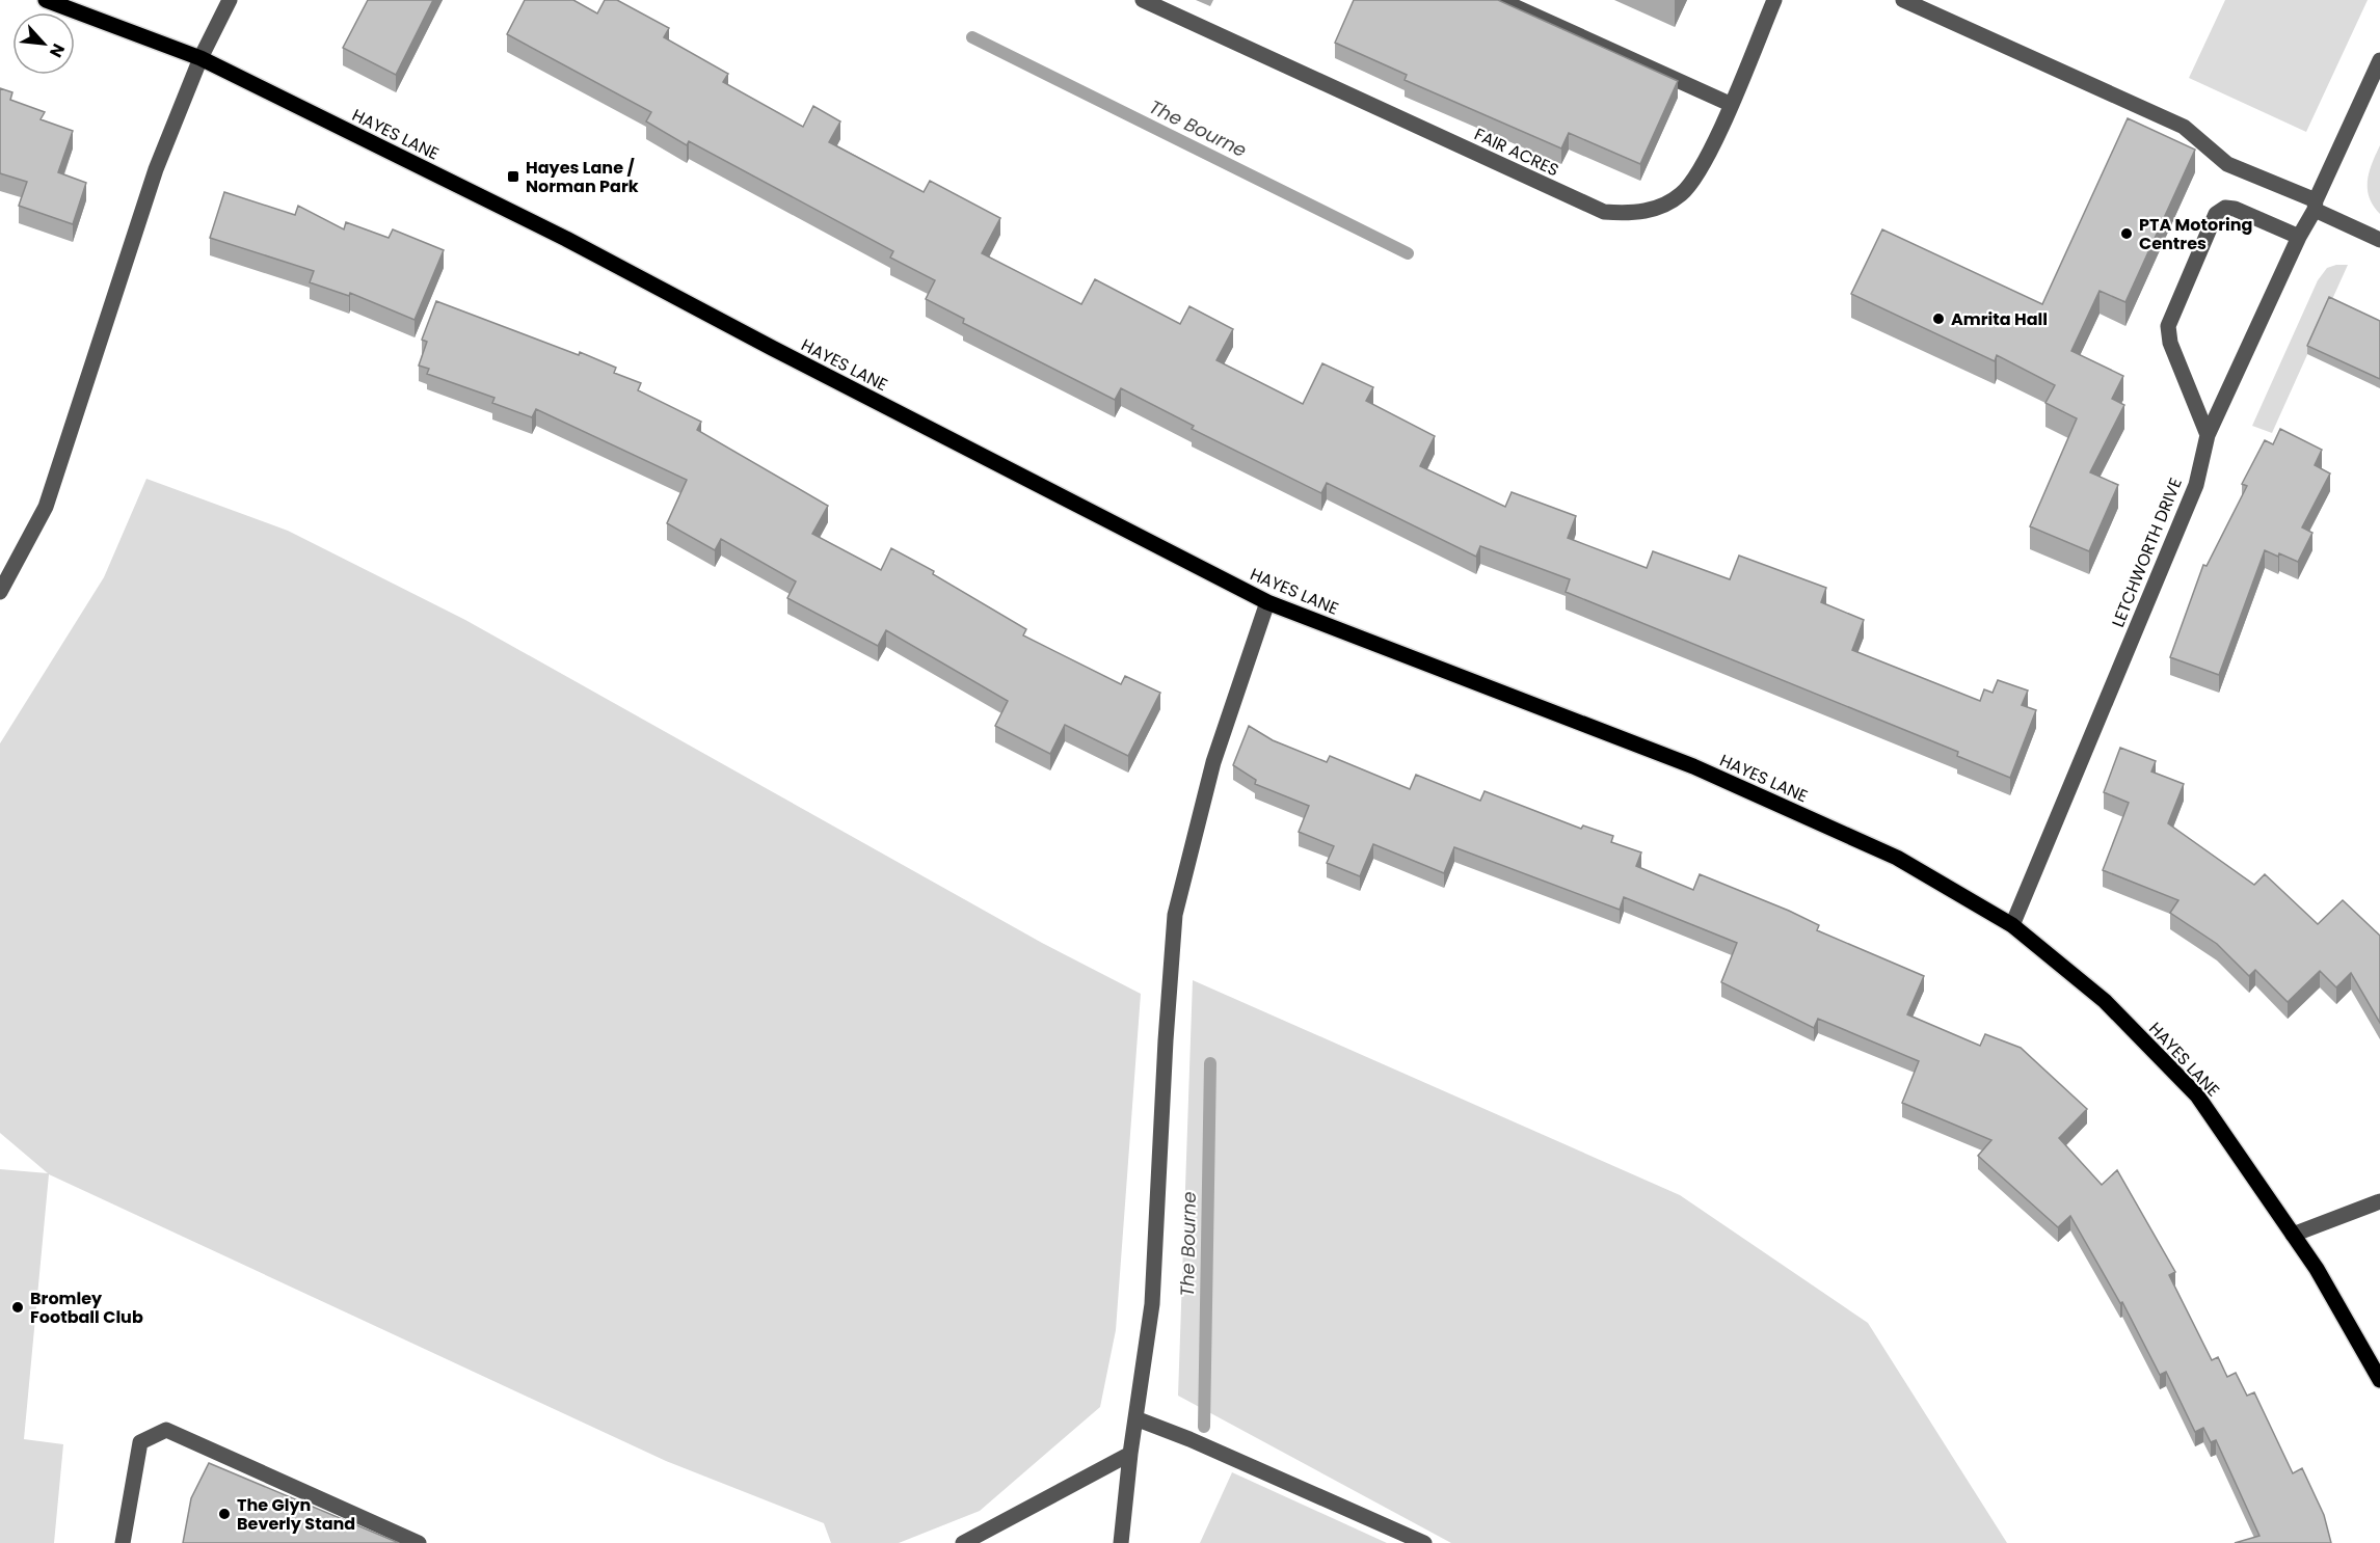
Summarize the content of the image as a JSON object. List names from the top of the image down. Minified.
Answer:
{"streets":{"main road":["HAYES LANE"],"street":["FAIR ACRES","LETCHWORTH DRIVE"]},"crossings":[["HAYES LANE","LETCHWORTH DRIVE"]],"water":["The Bourne"],"places":{"transit":["Hayes Lane / Norman Park"],"other":["PTA Motoring Centres","Amrita Hall","Bromley Football Club","The Glyn Beverly Stand"]},"north":"bottom right"}
